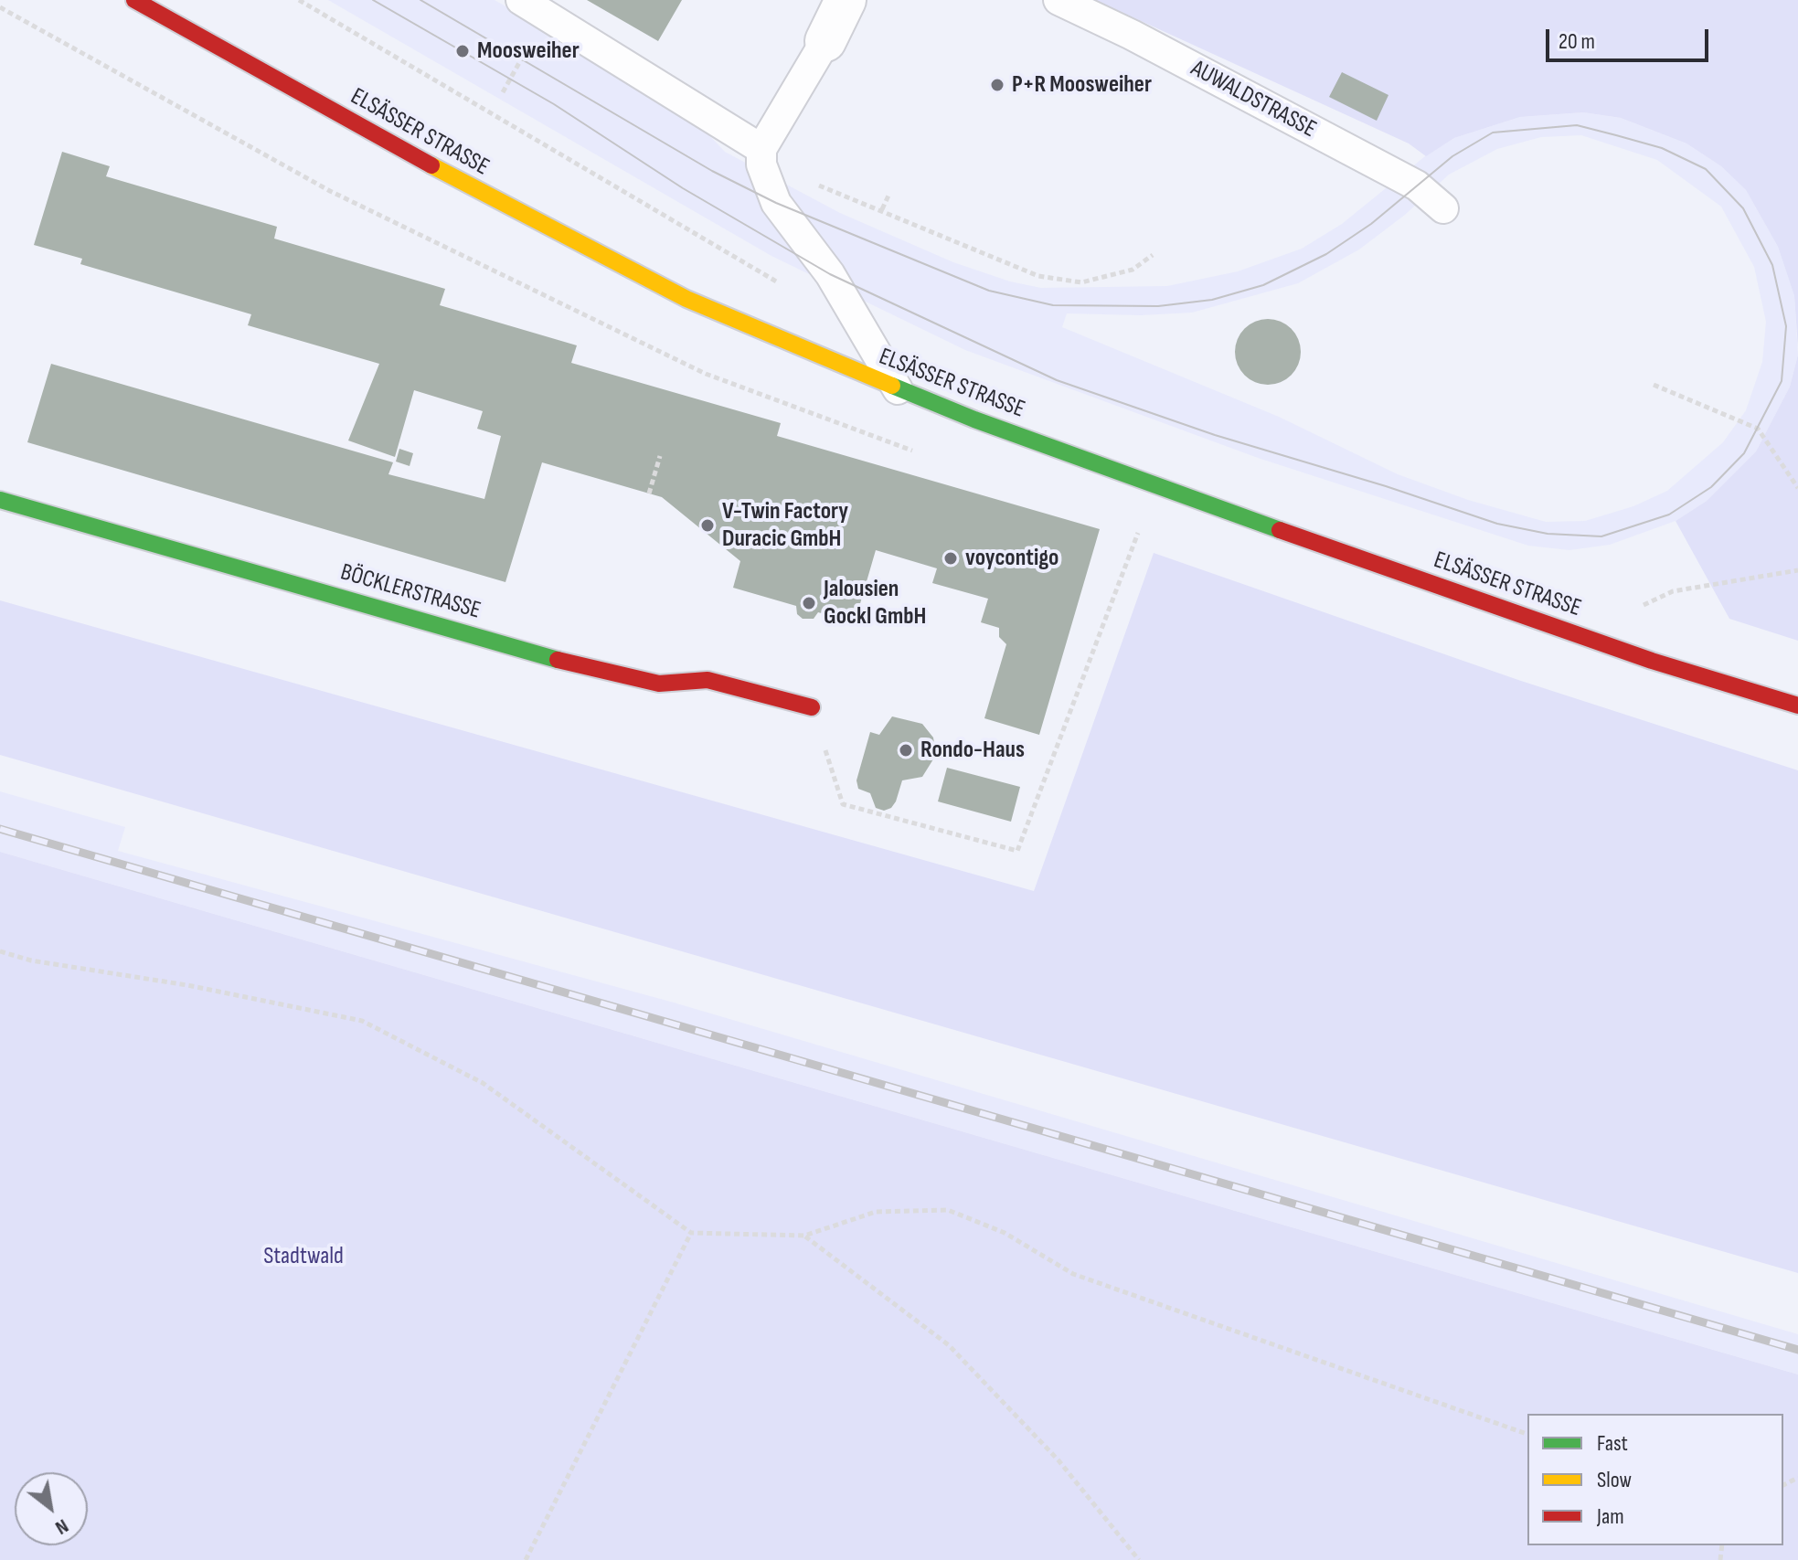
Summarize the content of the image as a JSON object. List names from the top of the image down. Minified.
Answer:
{"streets":{"main road":["ELSÄSSER STRASSE","BÖCKLERSTRASSE"],"lane":["AUWALDSTRASSE"]},"parks":["Stadtwald"],"places":["Moosweiher","P+R Moosweiher","V-Twin Factory Duracic GmbH","voycontigo","Jalousien Gockl GmbH","Rondo-Haus"],"legend":["Fast","Slow","Jam"],"scale_bar":"20 m","north":"bottom right"}
